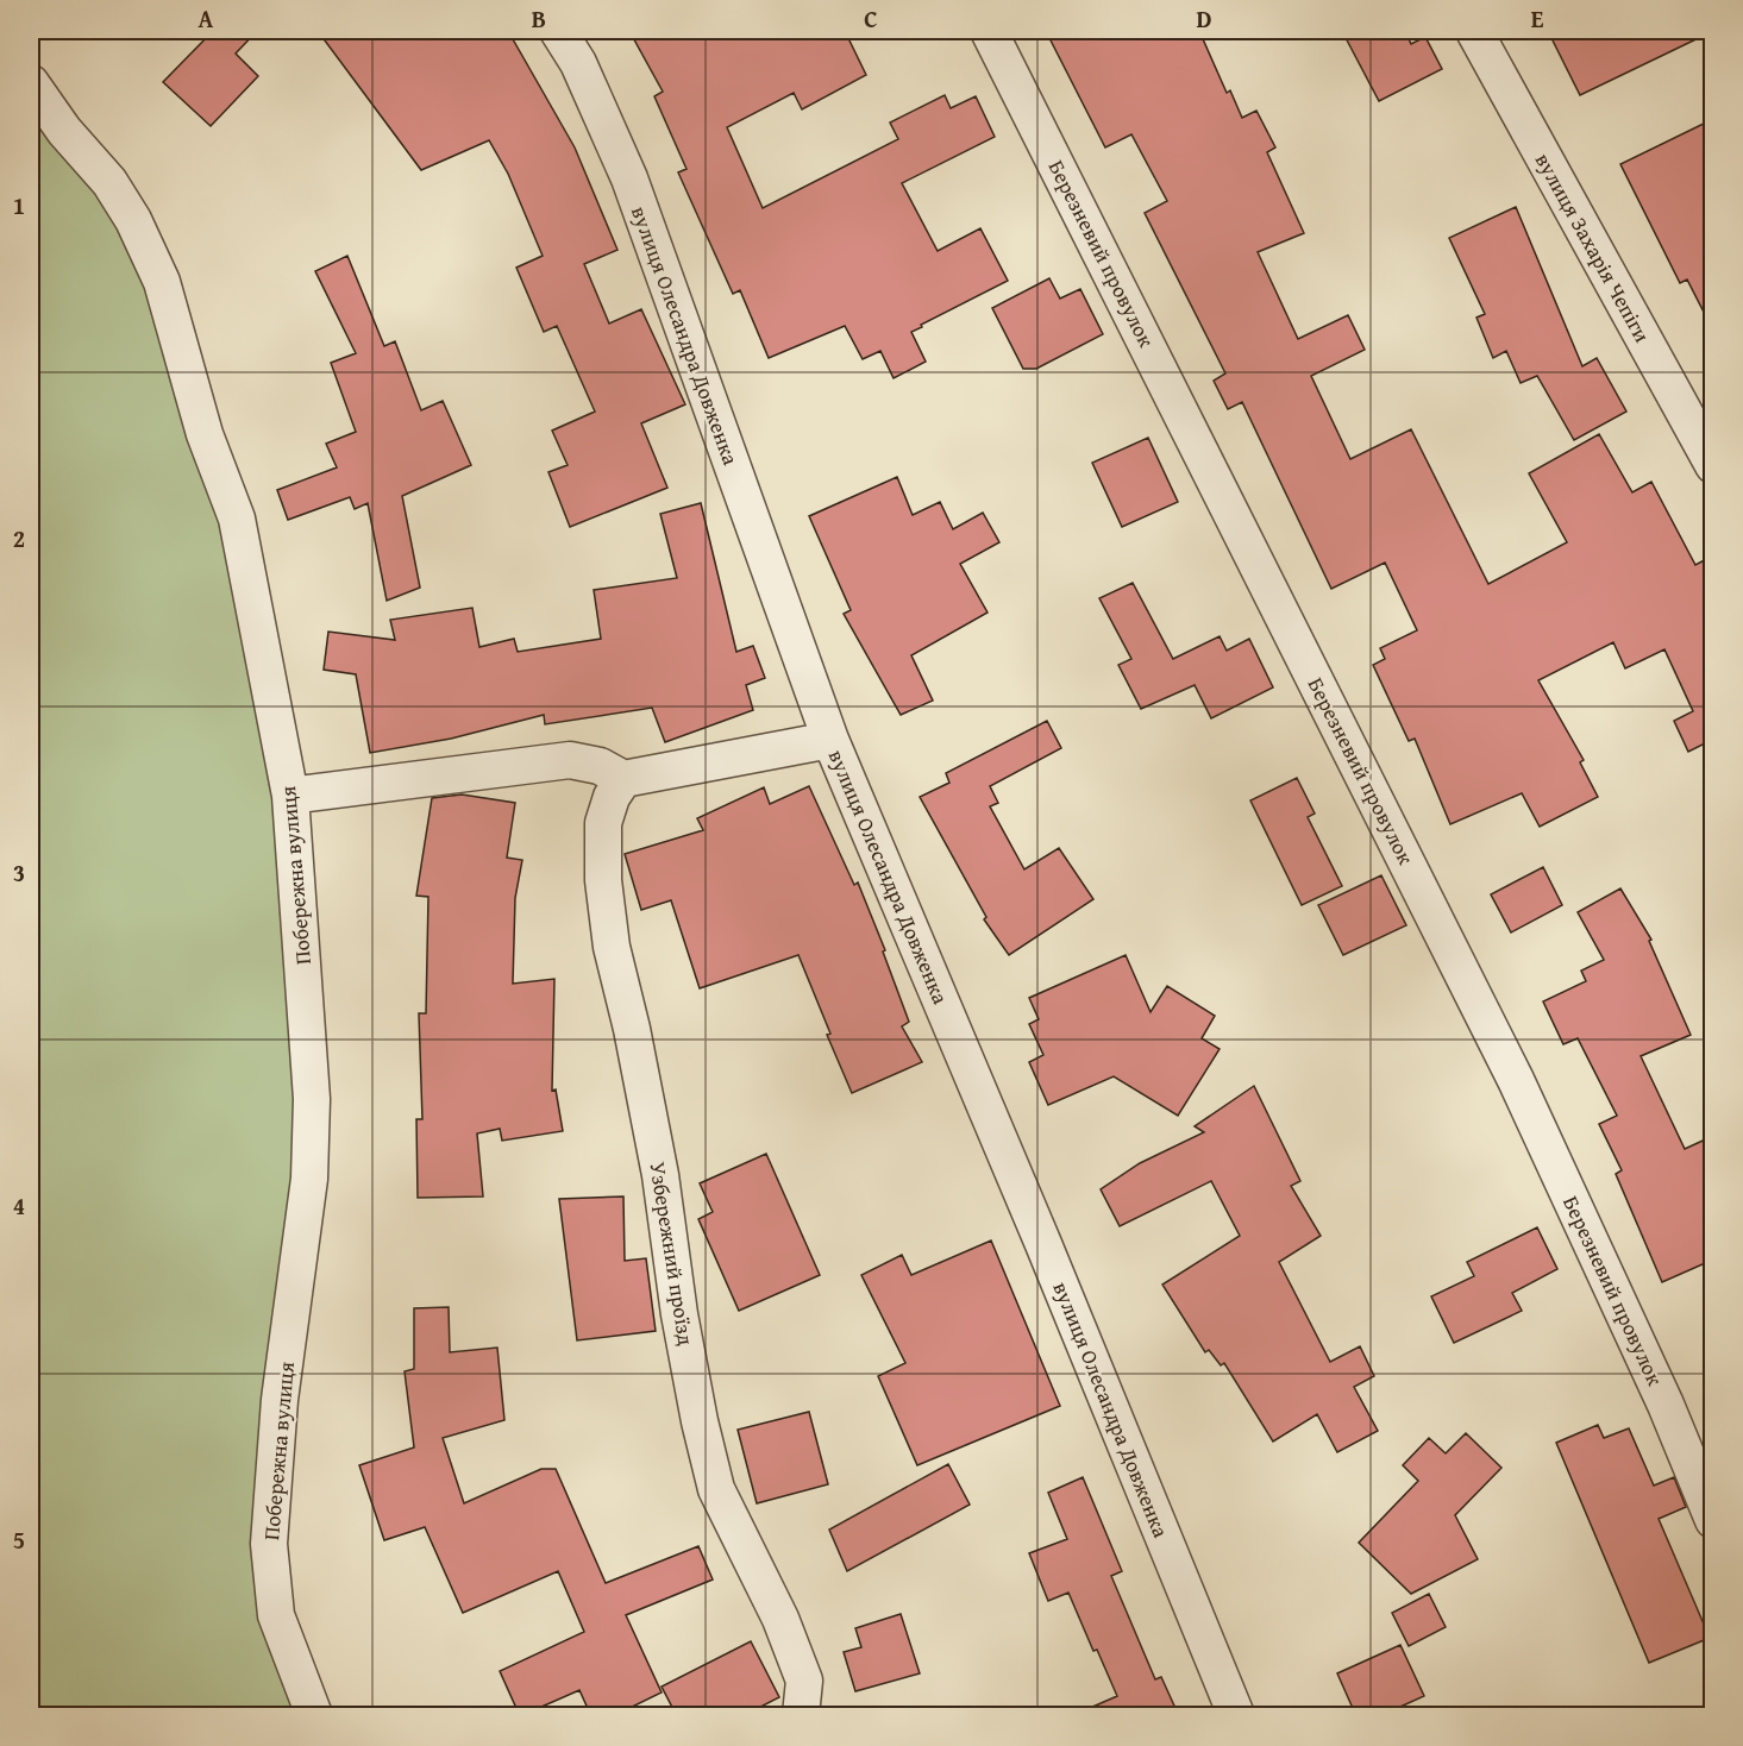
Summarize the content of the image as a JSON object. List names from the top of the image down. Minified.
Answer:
{"streets":{"street":["вулиця Захарія Чепіги","Березневий провулок","вулиця Олесандра Довженка","Побережна вулиця","Узбережний проїзд"]},"grid":{"columns":["A","B","C","D","E"],"rows":["1","2","3","4","5"]}}
